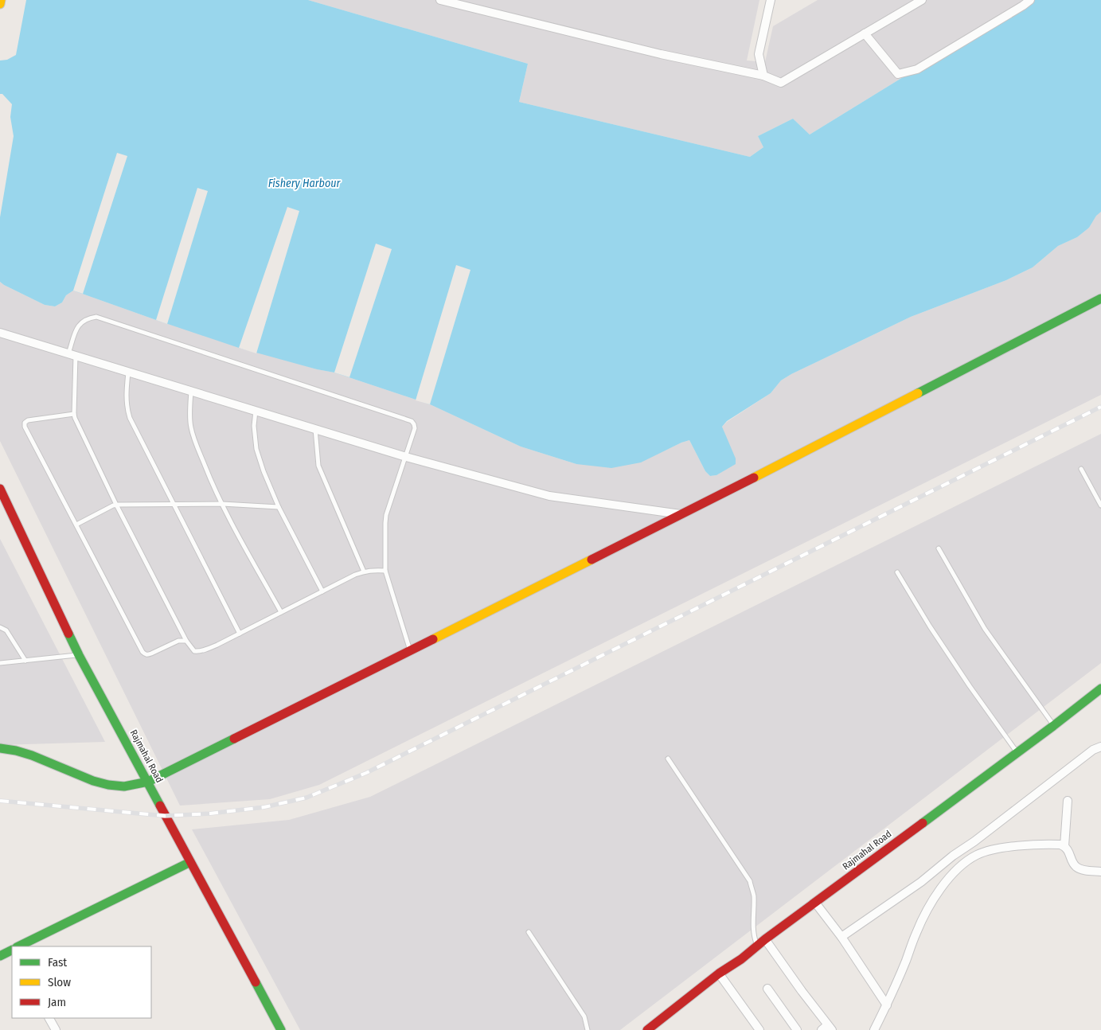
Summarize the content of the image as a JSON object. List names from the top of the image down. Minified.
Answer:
{"streets":{"street":["Rajmahal Road"]},"water":["Fishery Harbour"],"legend":["Fast","Slow","Jam"]}
